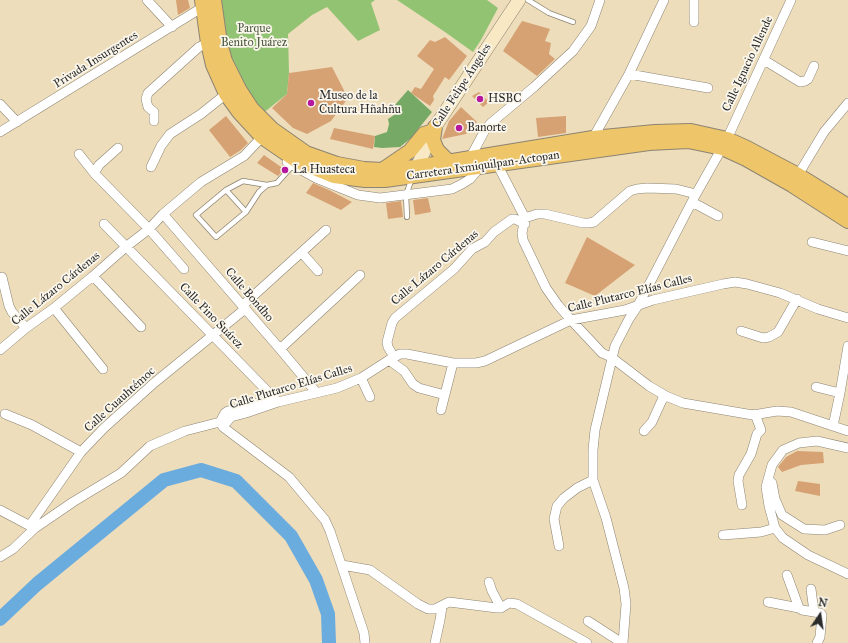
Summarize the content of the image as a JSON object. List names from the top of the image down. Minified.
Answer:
{"streets":{"main road":["Calle Felipe Ángeles","Carretera Ixmiquilpan-Actopan"],"street":["Privada Insurgentes","Calle Ignacio Allende","Calle Lázaro Cárdenas","Calle Plutarco Elías Calles","Calle Bondho","Calle Pino Suárez","Calle Cuauhtémoc"]},"crossings":[["Privada Insurgentes","Carretera Ixmiquilpan-Actopan"],["Calle Ignacio Allende","Carretera Ixmiquilpan-Actopan"],["Calle Ignacio Allende","Calle Plutarco Elías Calles"],["Calle Felipe Ángeles","Carretera Ixmiquilpan-Actopan"],["Carretera Ixmiquilpan-Actopan","Calle Lázaro Cárdenas"],["Calle Lázaro Cárdenas","Calle Plutarco Elías Calles"],["Calle Lázaro Cárdenas","Calle Bondho"],["Calle Lázaro Cárdenas","Calle Pino Suárez"],["Calle Plutarco Elías Calles","Calle Bondho"],["Calle Plutarco Elías Calles","Calle Pino Suárez"],["Calle Plutarco Elías Calles","Calle Cuauhtémoc"],["Calle Bondho","Calle Cuauhtémoc"],["Calle Pino Suárez","Calle Cuauhtémoc"]],"parks":["Parque Benito Juárez"],"places":["HSBC","Museo de la Cultura Hñahñu","Banorte","La Huasteca"],"north":"top"}
